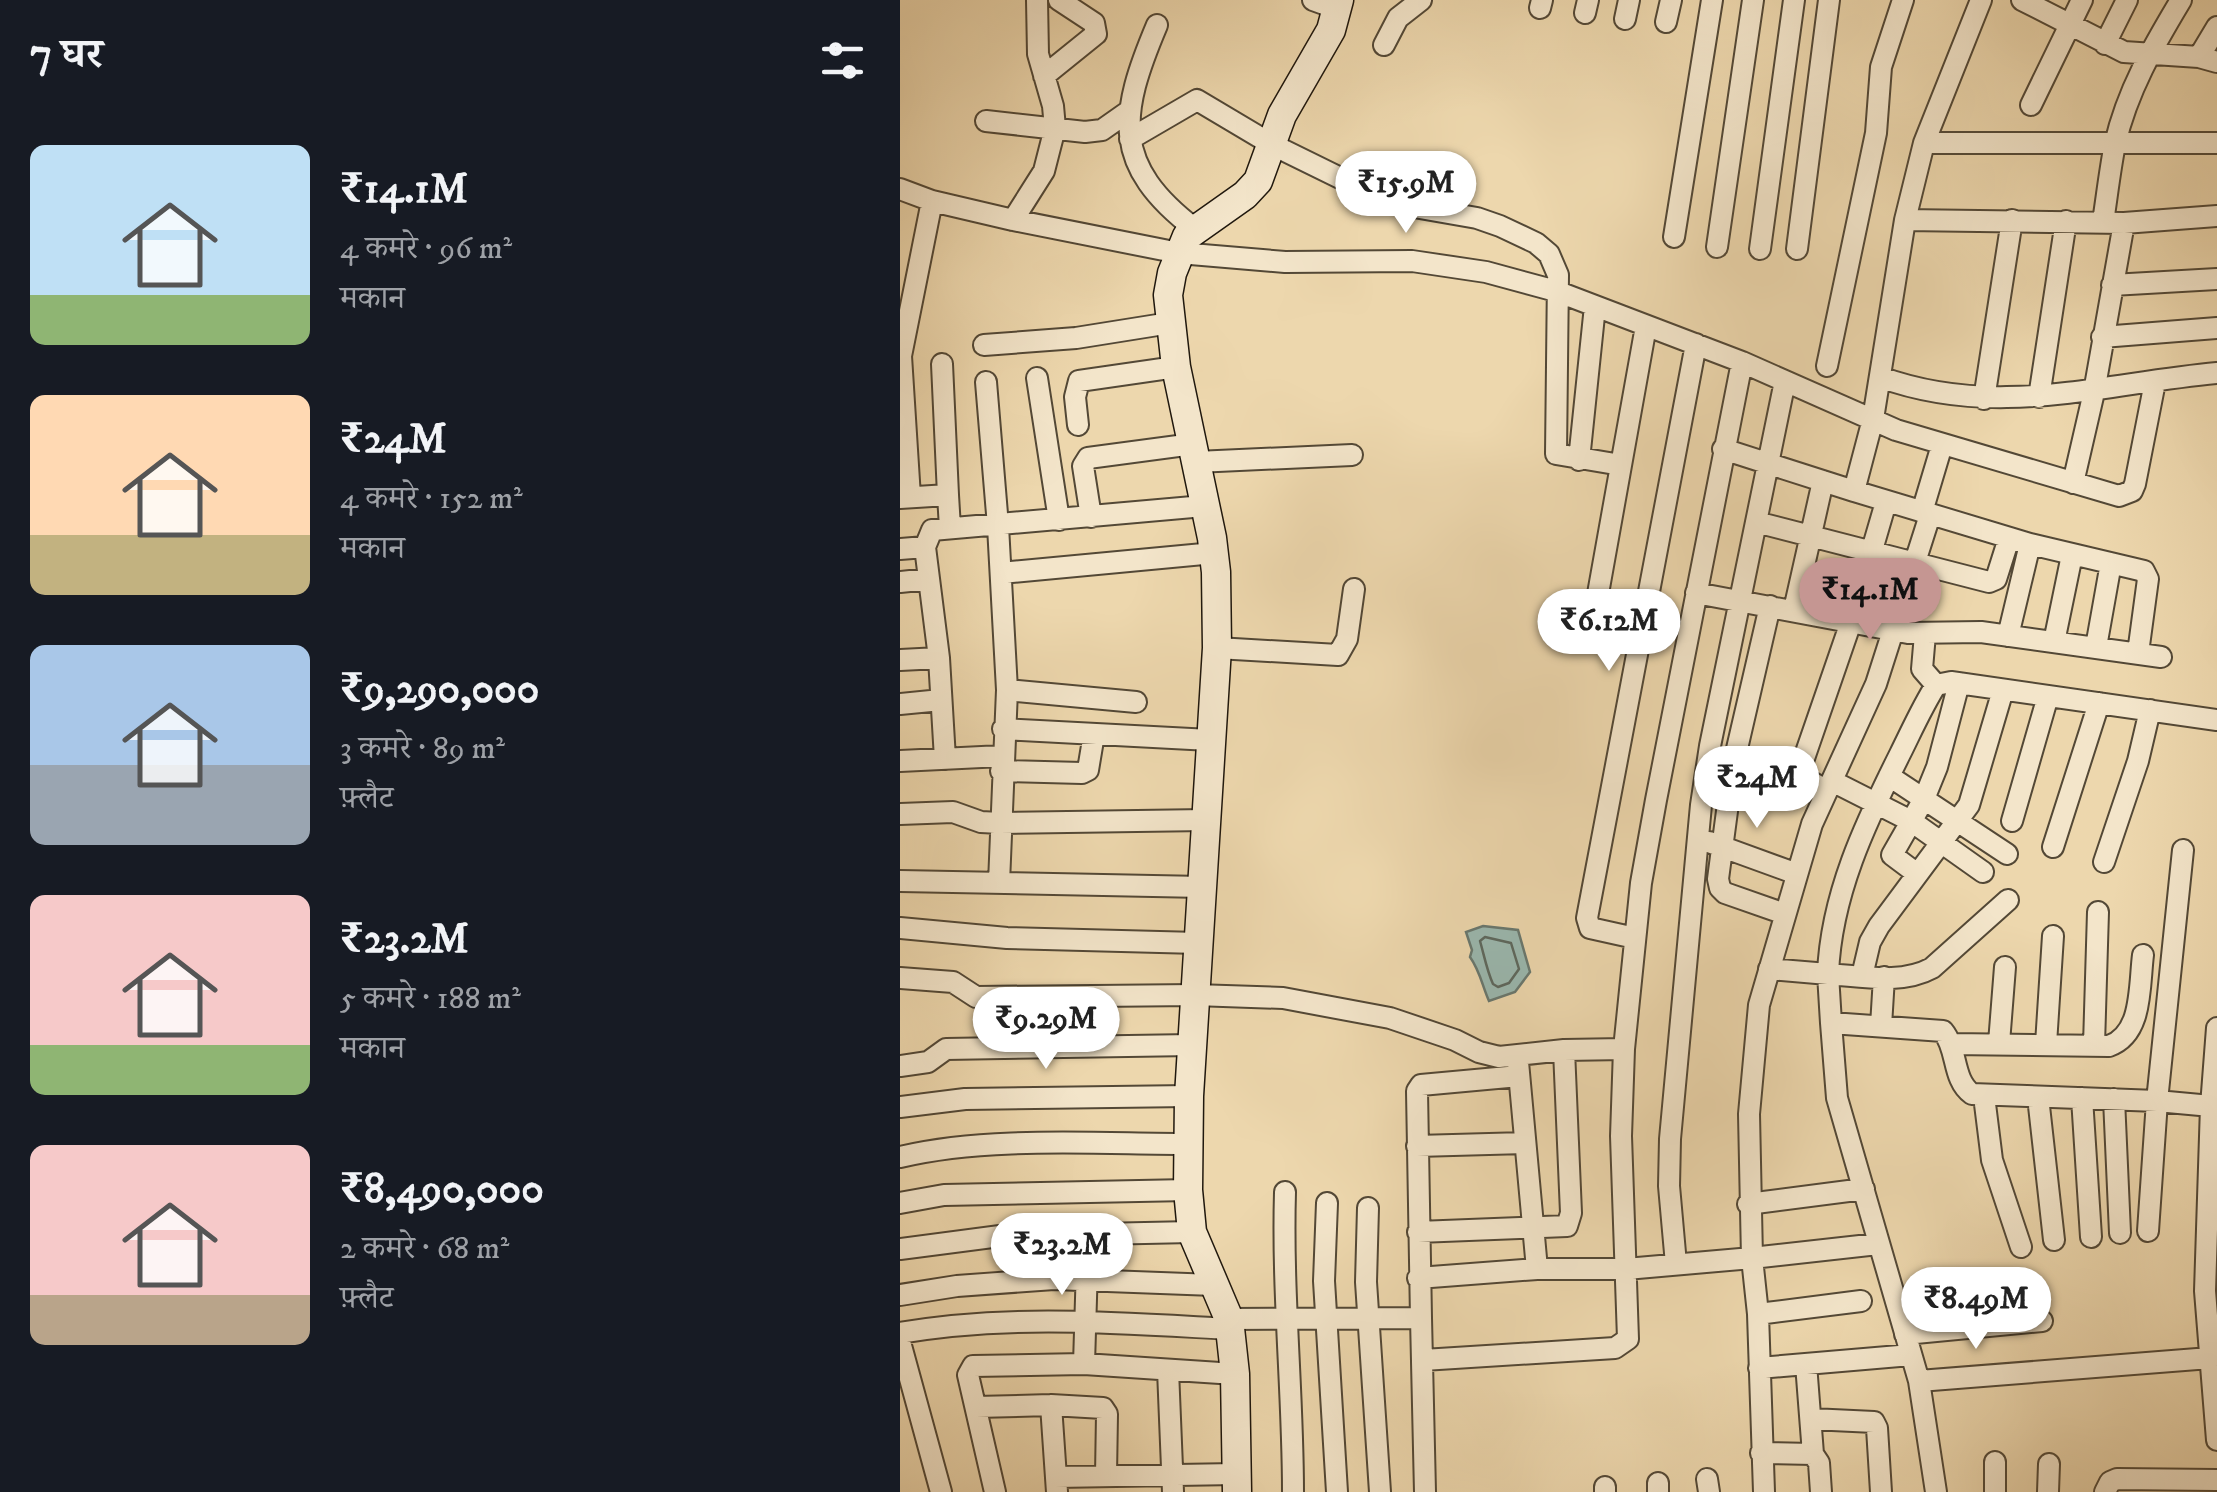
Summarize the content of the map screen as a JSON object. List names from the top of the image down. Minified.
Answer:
{"page":{"heading":"7 घर","list":[{"name":"₹14.1M","note":"4 कमरे · 96 m² · मकान"},{"name":"₹24M","note":"4 कमरे · 152 m² · मकान"},{"name":"₹9,290,000","note":"3 कमरे · 89 m² · फ़्लैट"},{"name":"₹23.2M","note":"5 कमरे · 188 m² · मकान"},{"name":"₹8,490,000","note":"2 कमरे · 68 m² · फ़्लैट"}],"price":["₹15.9M","₹14.1M","₹6.12M","₹24M","₹9.29M","₹23.2M","₹8.49M"]}}
